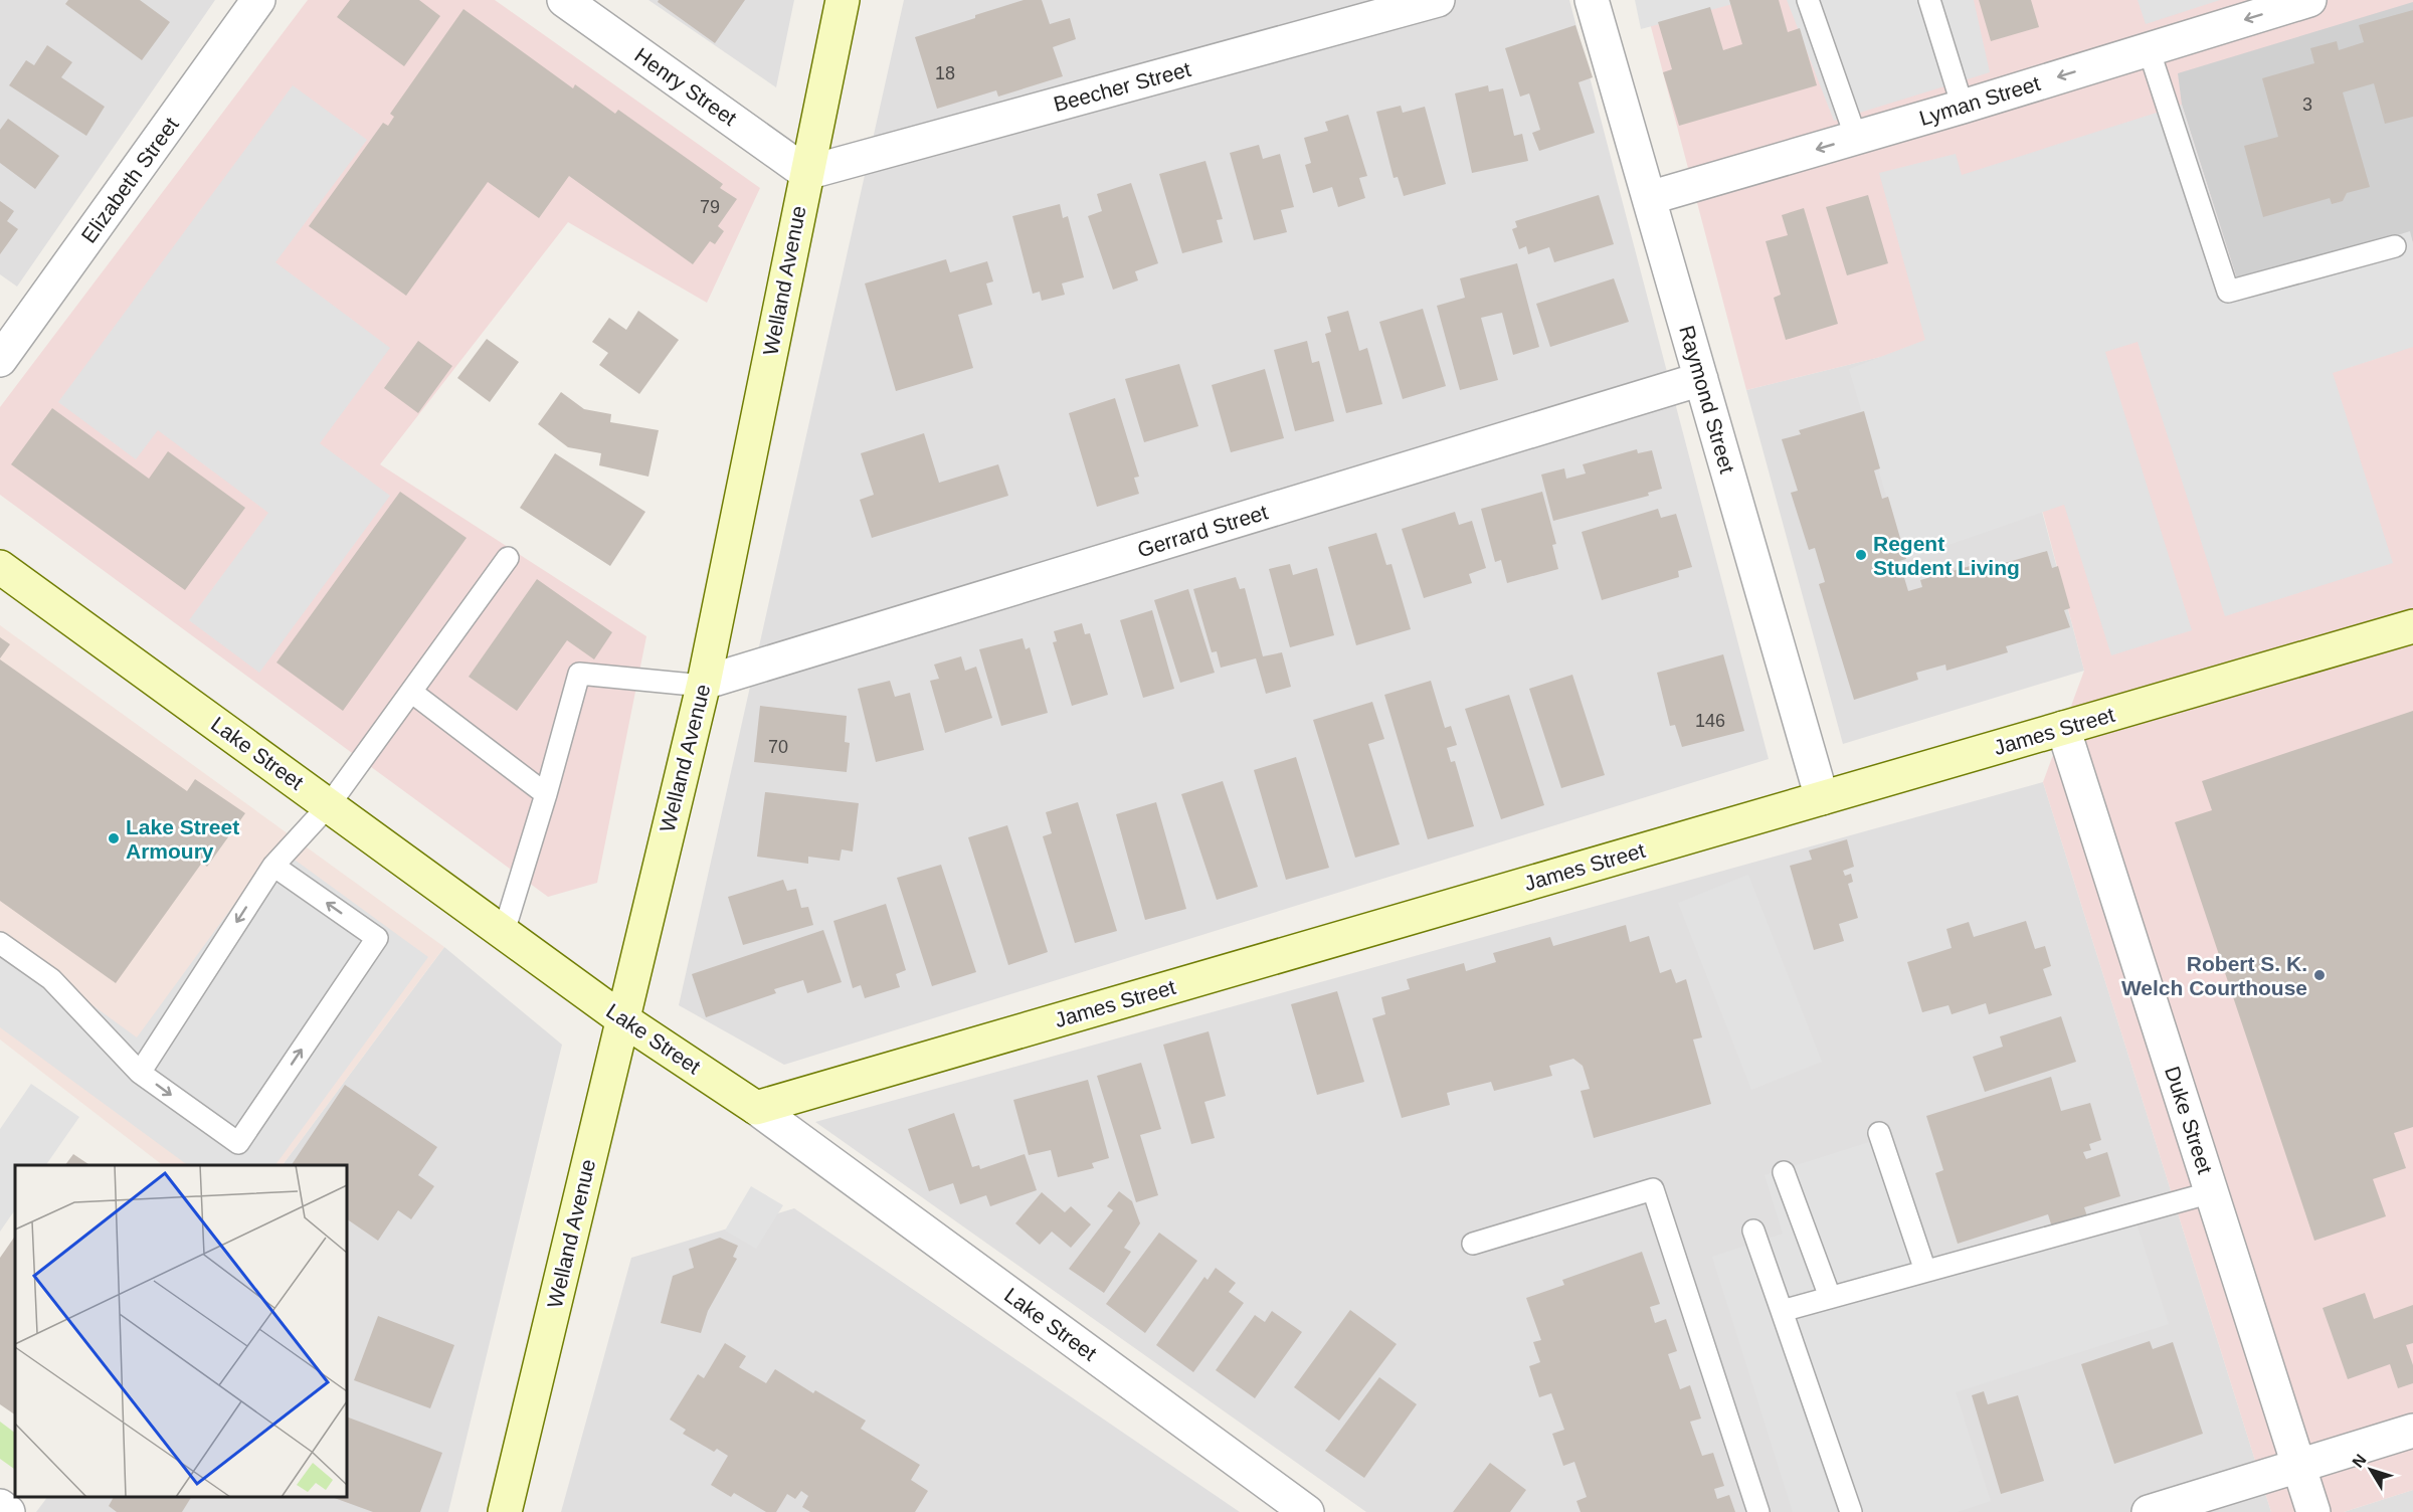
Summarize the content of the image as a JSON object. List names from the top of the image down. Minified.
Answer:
{"streets":{"main road":["Welland Avenue","James Street","Lake Street"],"street":["Henry Street","Beecher Street","Lyman Street","Elizabeth Street","Raymond Street","Gerrard Street","Duke Street"]},"crossings":[["Henry Street","Beecher Street"],["Henry Street","Welland Avenue"],["Beecher Street","Welland Avenue"],["Lyman Street","Raymond Street"],["Welland Avenue","Gerrard Street"],["Welland Avenue","Lake Street"],["Raymond Street","Gerrard Street"],["Raymond Street","James Street"],["James Street","Lake Street"],["James Street","Duke Street"]],"one_way":["Lyman Street"],"places":["Regent Student Living","Lake Street Armoury","Robert S. K. Welch Courthouse"],"house_numbers":["18","3","79","146","70"],"north":"top left"}
